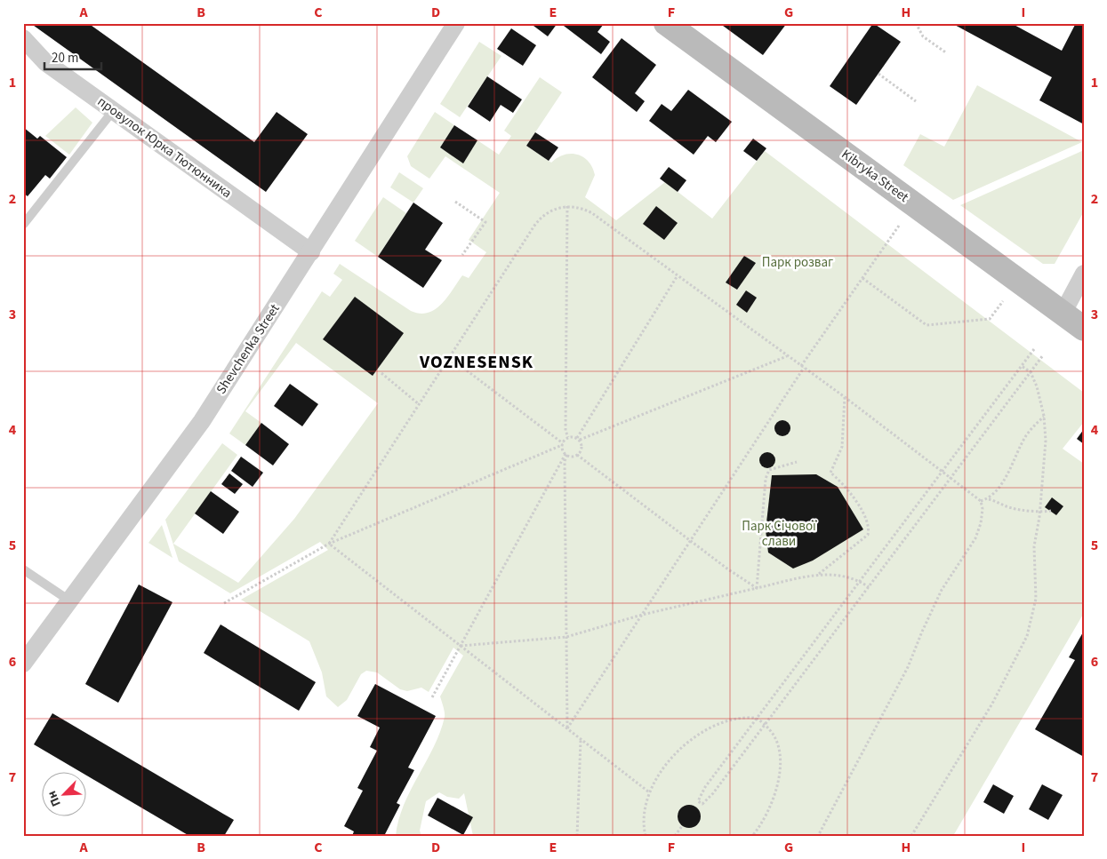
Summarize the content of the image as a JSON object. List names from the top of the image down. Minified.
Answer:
{"streets":{"main road":["Kibryka Street"],"street":["провулок Юрка Тютюнника","Shevchenka Street"]},"crossings":[["провулок Юрка Тютюнника","Shevchenka Street"]],"districts":["VOZNESENSK"],"parks":["Парк розваг","Парк Січової слави"],"scale_bar":"20 m","north":"bottom left","grid":{"columns":["A","B","C","D","E","F","G","H","I"],"rows":["1","2","3","4","5","6","7"]}}
